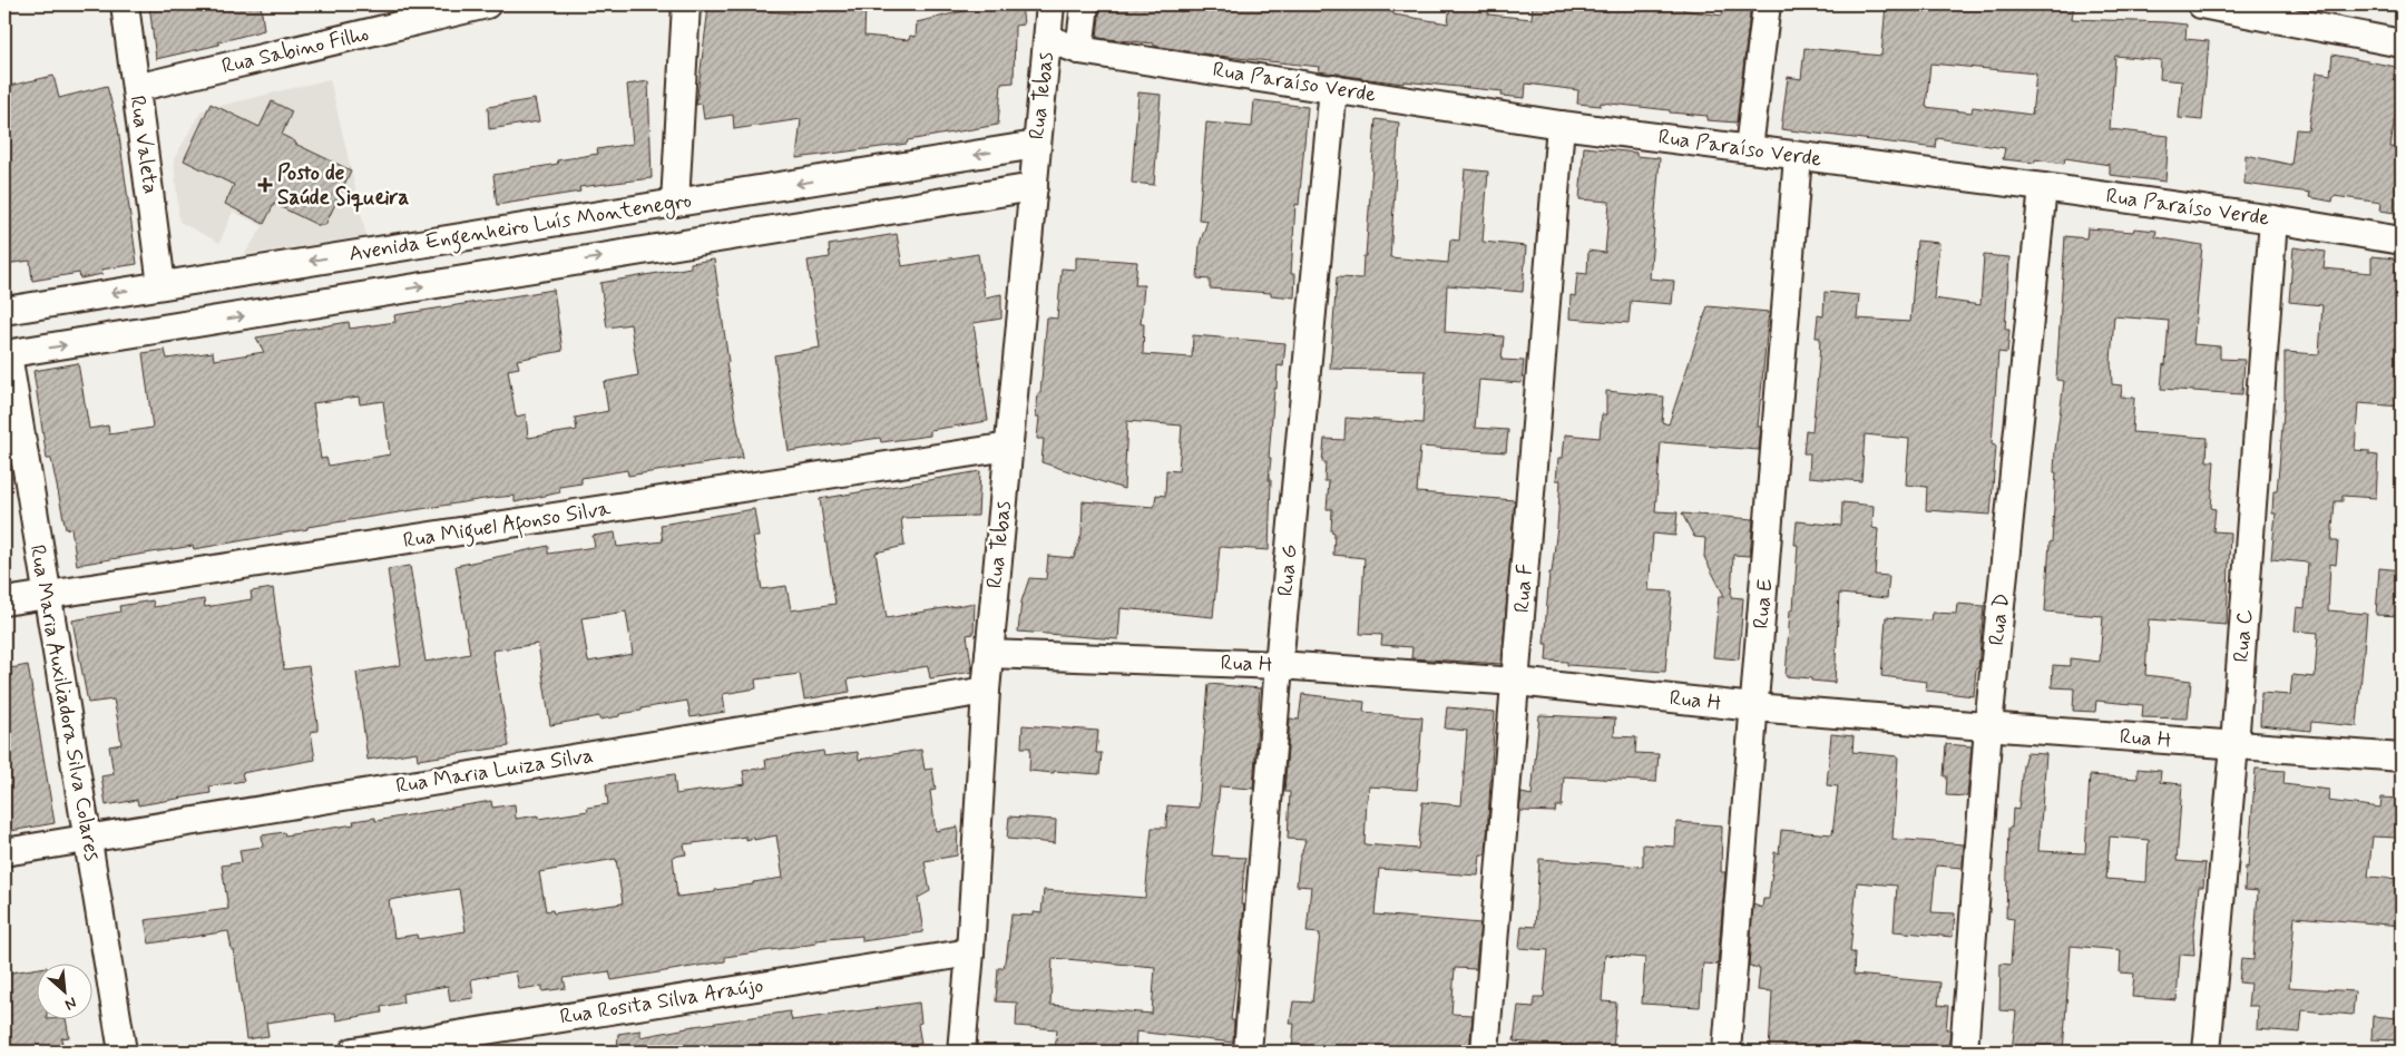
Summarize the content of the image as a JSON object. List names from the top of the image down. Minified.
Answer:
{"streets":{"street":["Rua Sabino Filho","Rua Paraíso Verde","Rua Tebas","Rua Valeta","Avenida Engenheiro Luís Montenegro","Rua Miguel Afonso Silva","Rua G","Rua F","Rua E","Rua D","Rua C","Rua H","Rua Maria Auxiliadora Silva Colares","Rua Maria Luiza Silva","Rua Rosita Silva Araújo"]},"crossings":[["Rua Sabino Filho","Rua Valeta"],["Rua Paraíso Verde","Rua Tebas"],["Rua Paraíso Verde","Rua G"],["Rua Paraíso Verde","Rua F"],["Rua Paraíso Verde","Rua E"],["Rua Paraíso Verde","Rua D"],["Rua Paraíso Verde","Rua C"],["Rua Tebas","Avenida Engenheiro Luís Montenegro"],["Rua Tebas","Rua Miguel Afonso Silva"],["Rua Tebas","Rua H"],["Rua Tebas","Rua Maria Luiza Silva"],["Rua Tebas","Rua Rosita Silva Araújo"],["Rua Valeta","Avenida Engenheiro Luís Montenegro"],["Avenida Engenheiro Luís Montenegro","Rua Maria Auxiliadora Silva Colares"],["Rua Miguel Afonso Silva","Rua Maria Auxiliadora Silva Colares"],["Rua G","Rua H"],["Rua F","Rua H"],["Rua E","Rua H"],["Rua D","Rua H"],["Rua C","Rua H"],["Rua Maria Auxiliadora Silva Colares","Rua Maria Luiza Silva"]],"places":{"health":["Posto de Saúde Siqueira"]},"north":"bottom right"}
